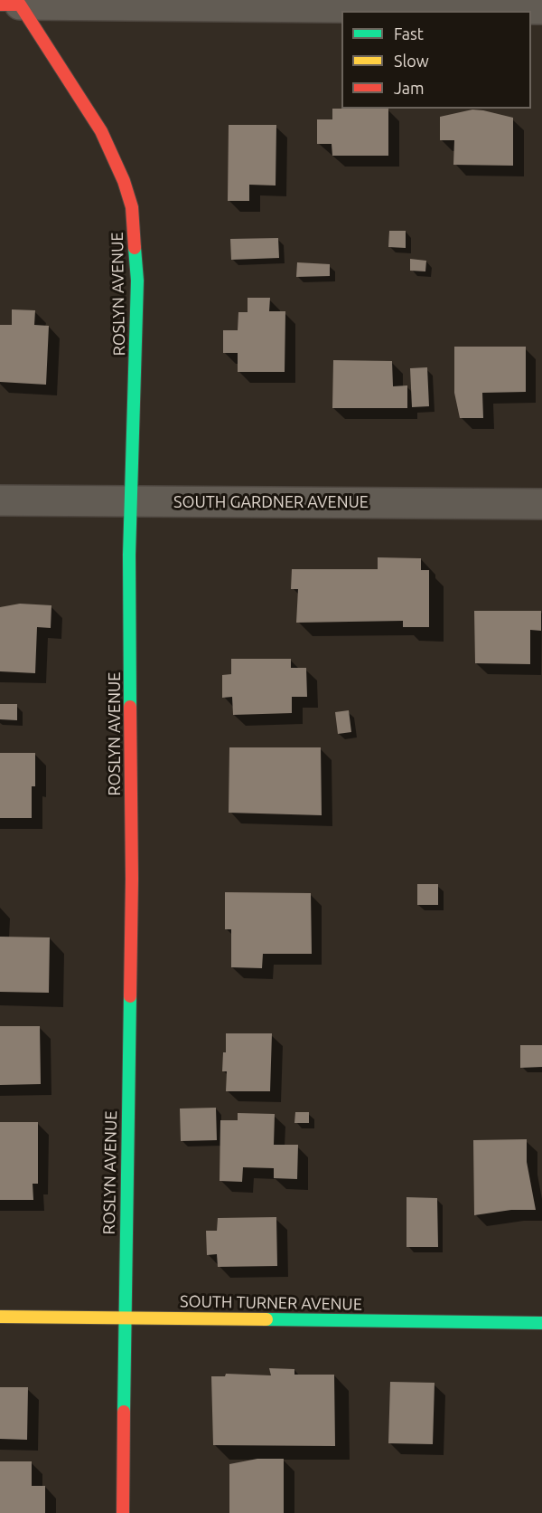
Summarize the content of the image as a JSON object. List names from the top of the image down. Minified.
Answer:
{"streets":{"street":["ROSLYN AVENUE","SOUTH GARDNER AVENUE","SOUTH TURNER AVENUE"]},"crossings":[["ROSLYN AVENUE","SOUTH GARDNER AVENUE"],["ROSLYN AVENUE","SOUTH TURNER AVENUE"]],"legend":["Fast","Slow","Jam"]}
